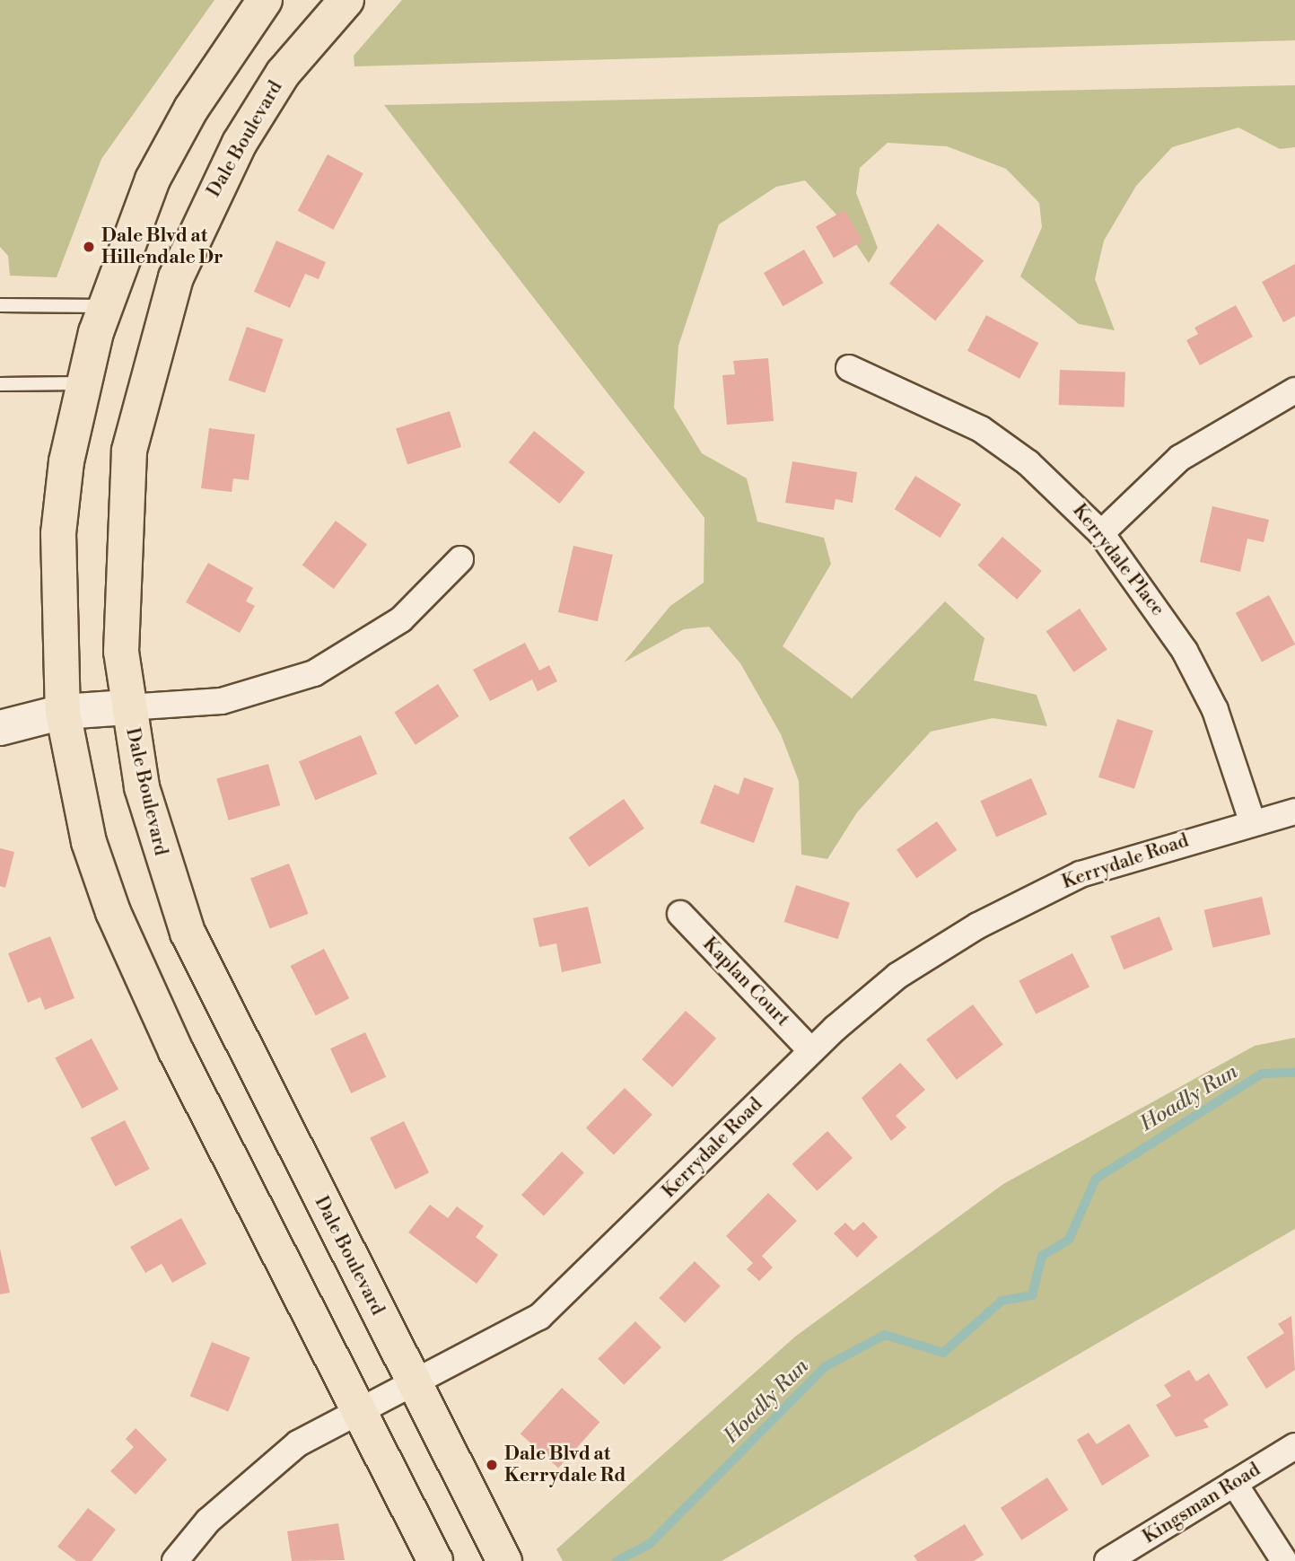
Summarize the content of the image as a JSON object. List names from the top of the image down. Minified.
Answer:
{"streets":{"main road":["Dale Boulevard"],"street":["Kerrydale Place","Kerrydale Road","Kaplan Court","Kingsman Road"]},"crossings":[["Dale Boulevard","Kerrydale Road"],["Kerrydale Place","Kerrydale Road"],["Kerrydale Road","Kaplan Court"]],"water":["Hoadly Run"],"places":["Dale Blvd at Hillendale Dr","Dale Blvd at Kerrydale Rd"]}
